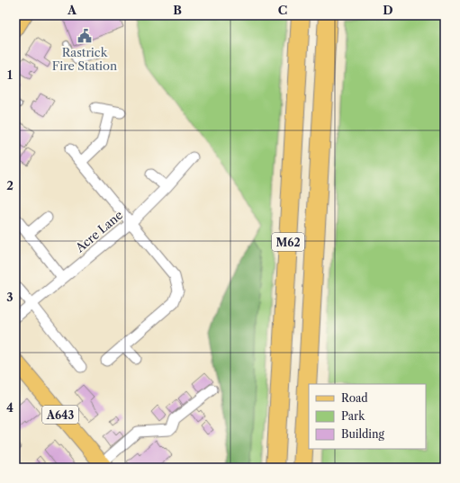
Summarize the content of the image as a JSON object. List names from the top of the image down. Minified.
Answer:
{"streets":{"highway":["M62"],"main road":["A643"],"street":["Acre Lane"]},"places":{"public building":["Rastrick Fire Station"]},"legend":["Road","Park","Building"],"grid":{"columns":["A","B","C","D"],"rows":["1","2","3","4"]}}
